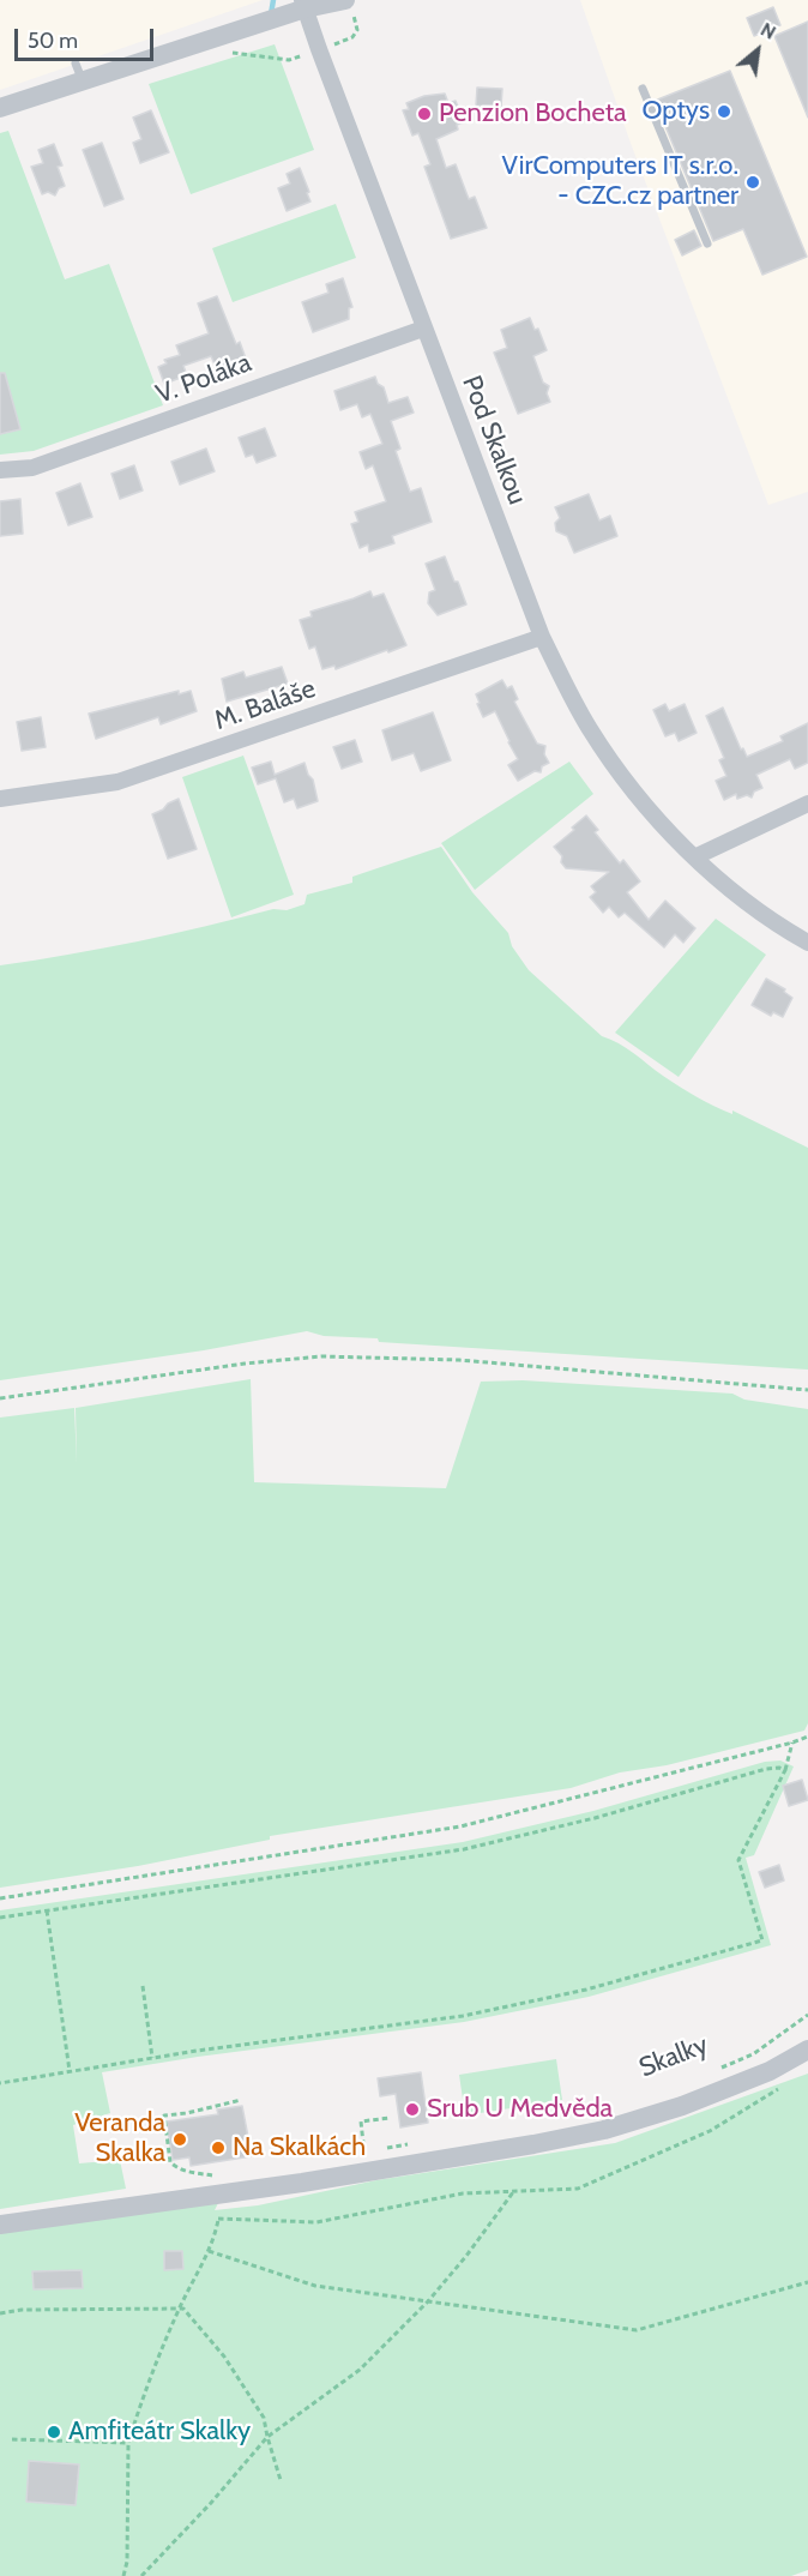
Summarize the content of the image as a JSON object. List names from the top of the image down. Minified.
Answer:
{"streets":{"street":["V. Poláka","Pod Skalkou","M. Baláše","Skalky"]},"crossings":[["V. Poláka","Pod Skalkou"],["Pod Skalkou","M. Baláše"]],"places":["Optys","Penzion Bocheta","VirComputers IT s.r.o. - CZC.cz partner","Srub U Medvěda","Veranda Skalka","Na Skalkách","Amfiteátr Skalky"],"scale_bar":"50 m","north":"top right"}
